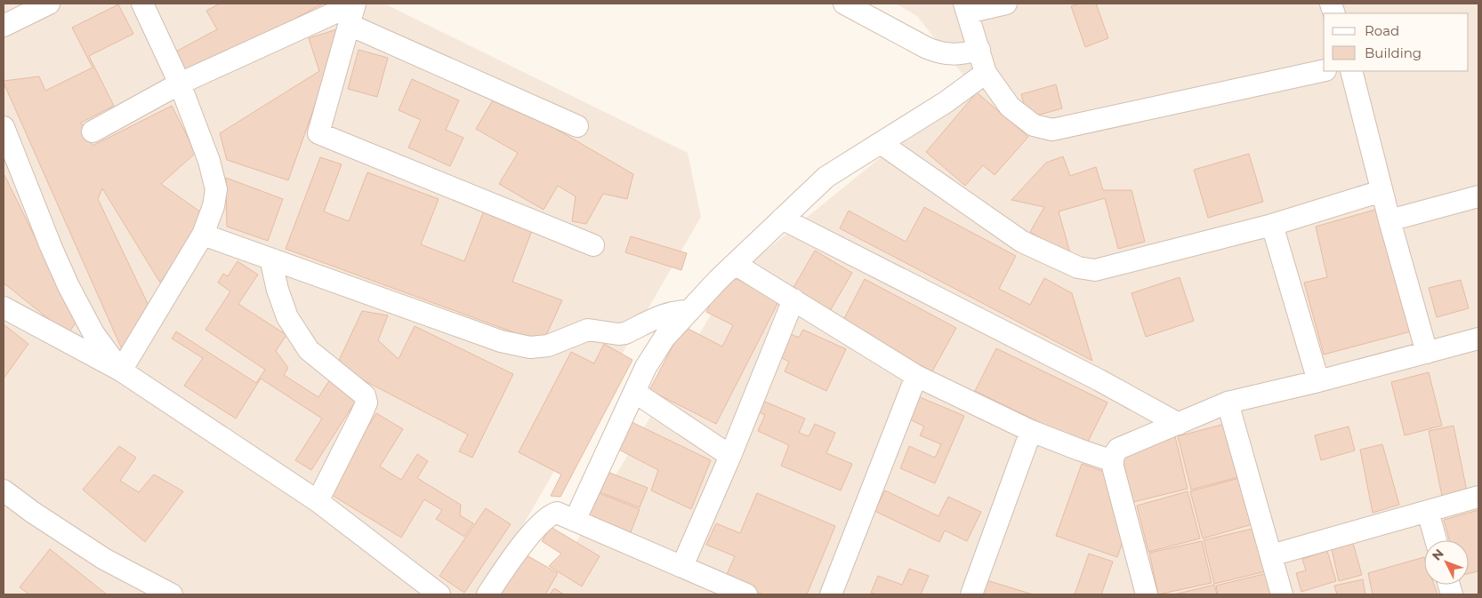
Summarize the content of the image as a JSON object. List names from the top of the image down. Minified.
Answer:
{"legend":["Road","Building"],"north":"top left"}
